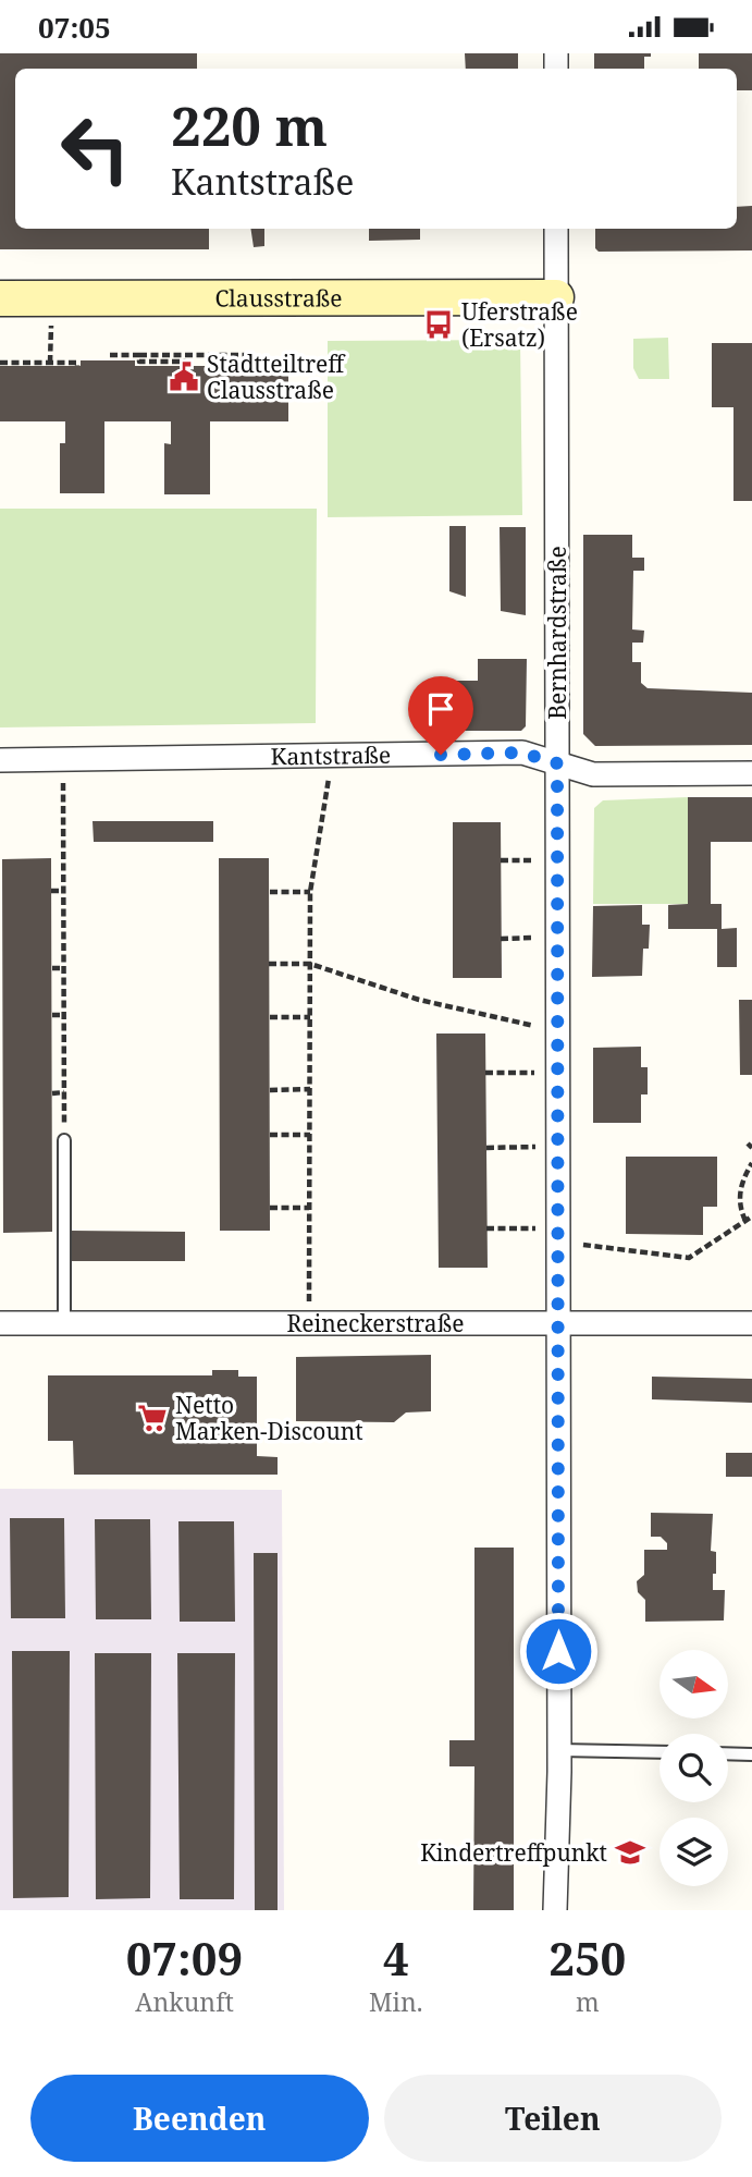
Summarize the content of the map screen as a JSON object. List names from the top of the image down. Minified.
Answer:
{"streets":{"main road":["Clausstraße"],"street":["Bernhardstraße","Kantstraße","Reineckerstraße"]},"crossings":[["Clausstraße","Bernhardstraße"],["Bernhardstraße","Kantstraße"],["Bernhardstraße","Reineckerstraße"]],"places":{"bus stop":["Uferstraße (Ersatz)"],"public building":["Stadtteiltreff Clausstraße"],"supermarket":["Netto Marken-Discount"],"school or university":["Kindertreffpunkt"]},"north":"right","page":{"status":"07:05","turn":["220 m","Kantstraße"],"eta":["07:09","Ankunft","4","Min.","250","m"],"buttons":["Beenden","Teilen"]}}
